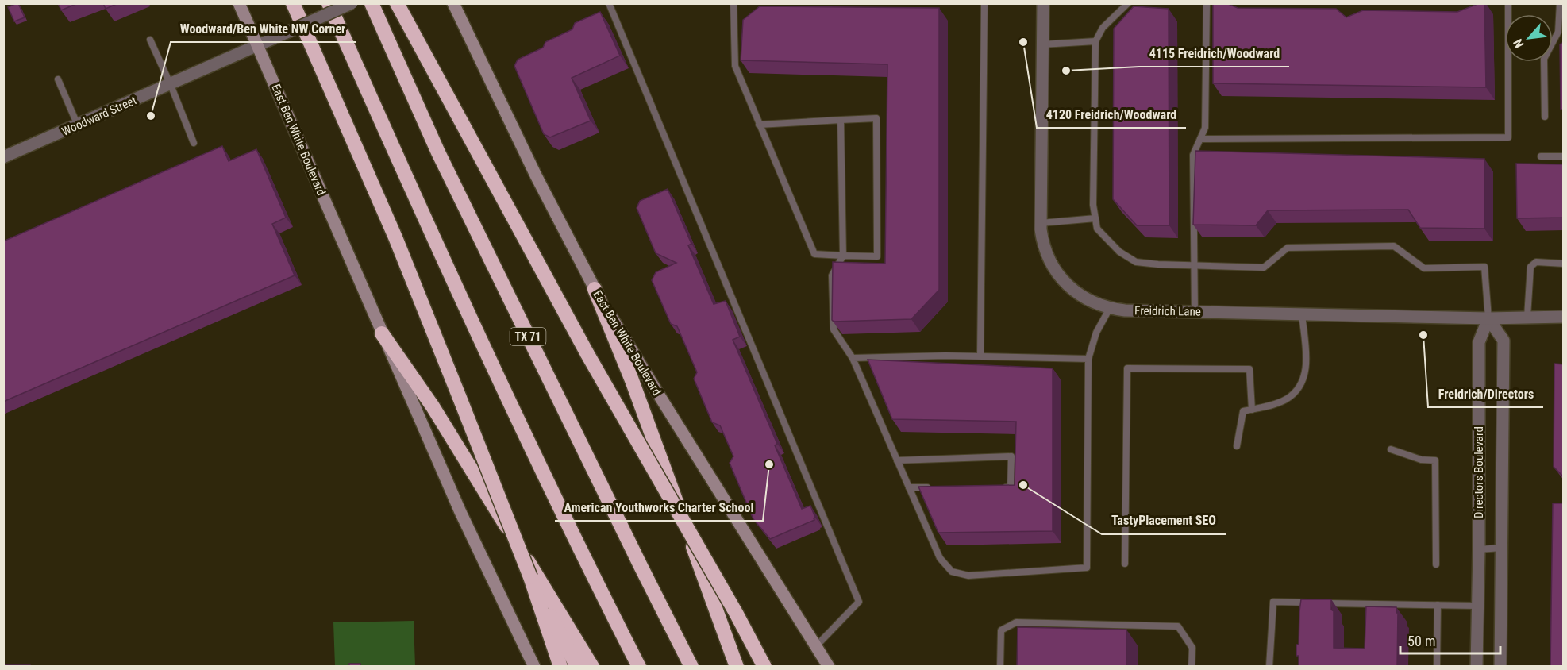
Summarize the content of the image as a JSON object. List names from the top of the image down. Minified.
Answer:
{"streets":{"highway":["TX 71"],"main road":["East Ben White Boulevard"],"street":["Woodward Street","Freidrich Lane","Directors Boulevard"]},"crossings":[["Woodward Street","East Ben White Boulevard"],["Freidrich Lane","Directors Boulevard"]],"places":["4120 Freidrich/Woodward","4115 Freidrich/Woodward","Woodward/Ben White NW Corner","Freidrich/Directors","American Youthworks Charter School","TastyPlacement SEO"],"scale_bar":"50 m","north":"bottom left"}
